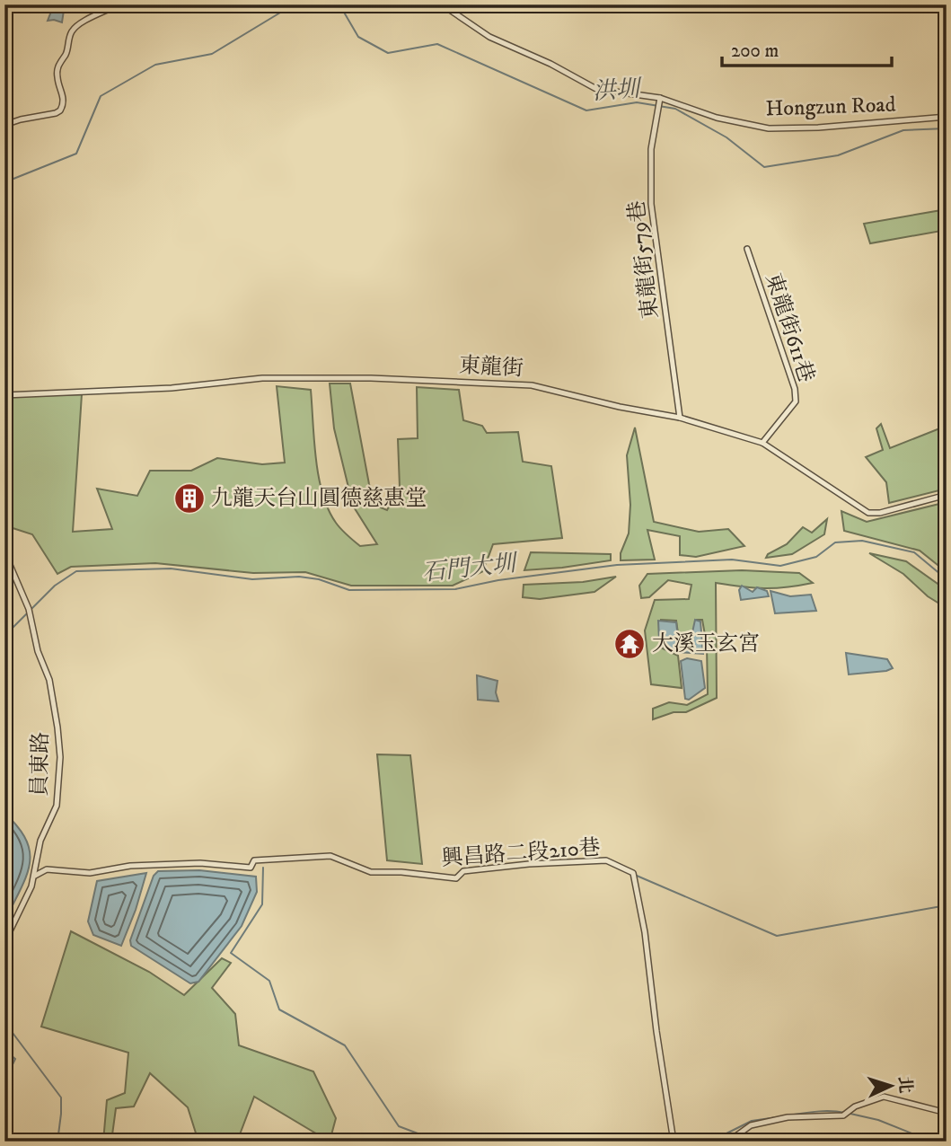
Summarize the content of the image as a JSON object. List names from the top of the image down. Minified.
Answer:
{"streets":{"street":["Hongzun Road","東龍街579巷","東龍街611巷","東龍街","員東路","興昌路二段210巷"]},"crossings":[["Hongzun Road","東龍街579巷"],["東龍街579巷","東龍街"],["東龍街611巷","東龍街"],["員東路","興昌路二段210巷"]],"water":["洪圳","石門大圳"],"places":{"building":["九龍天台山圓德慈惠堂"],"temple":["大溪玉玄宮"]},"scale_bar":"200 m","north":"right"}
